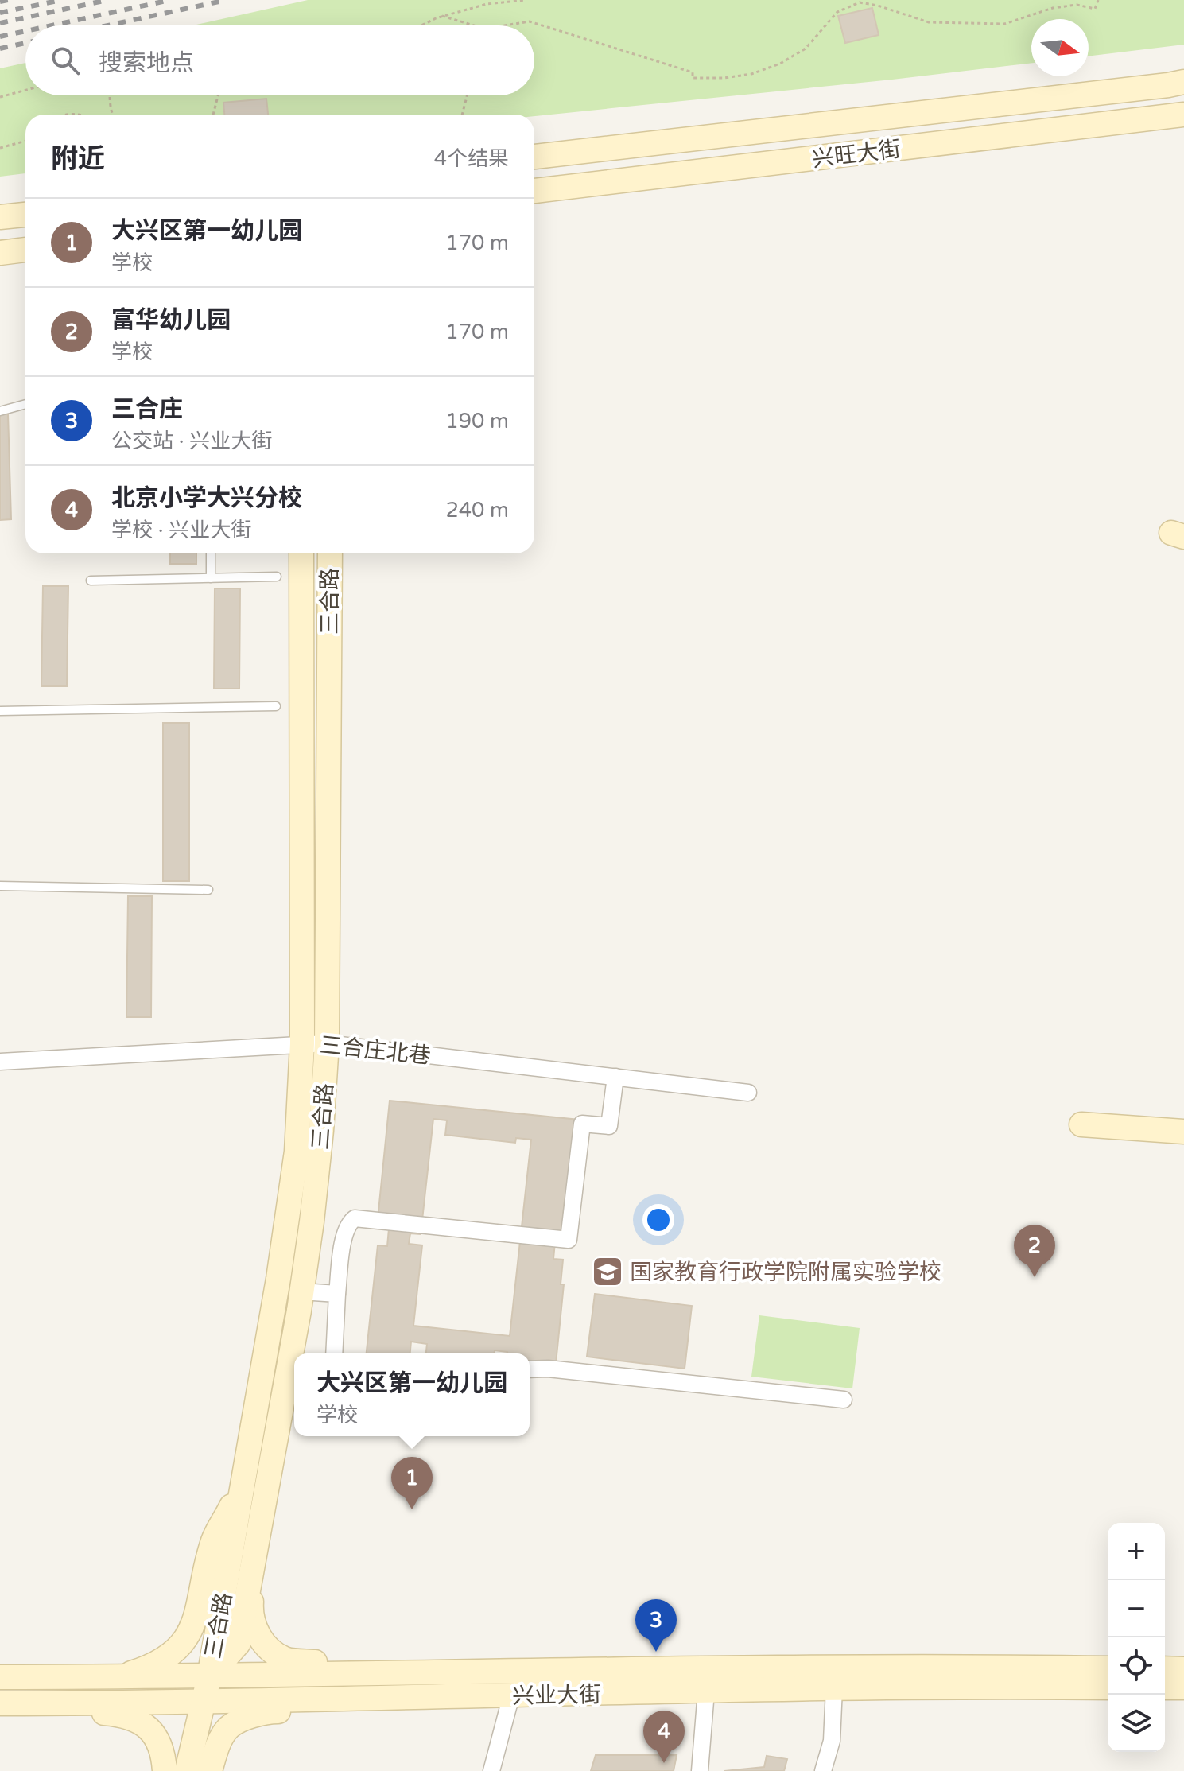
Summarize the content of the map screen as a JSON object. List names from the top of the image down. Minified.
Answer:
{"streets":{"main road":["兴旺大街","三合路","兴业大街"],"street":["三合庄北巷"]},"crossings":[["三合路","三合庄北巷"],["三合路","兴业大街"]],"places":{"school or university":["国家教育行政学院附属实验学校"]},"north":"right","page":{"search":"搜索地点","heading":["附近","4个结果"],"list":[{"mark":"1","name":"大兴区第一幼儿园","note":"学校","value":"170 m"},{"mark":"2","name":"富华幼儿园","note":"学校","value":"170 m"},{"mark":"3","name":"三合庄","note":"公交站 · 兴业大街","value":"190 m"},{"mark":"4","name":"北京小学大兴分校","note":"学校 · 兴业大街","value":"240 m"}],"pins":["2","1","3","4"],"popup":["大兴区第一幼儿园","学校"],"map_buttons":["+","−"]}}
